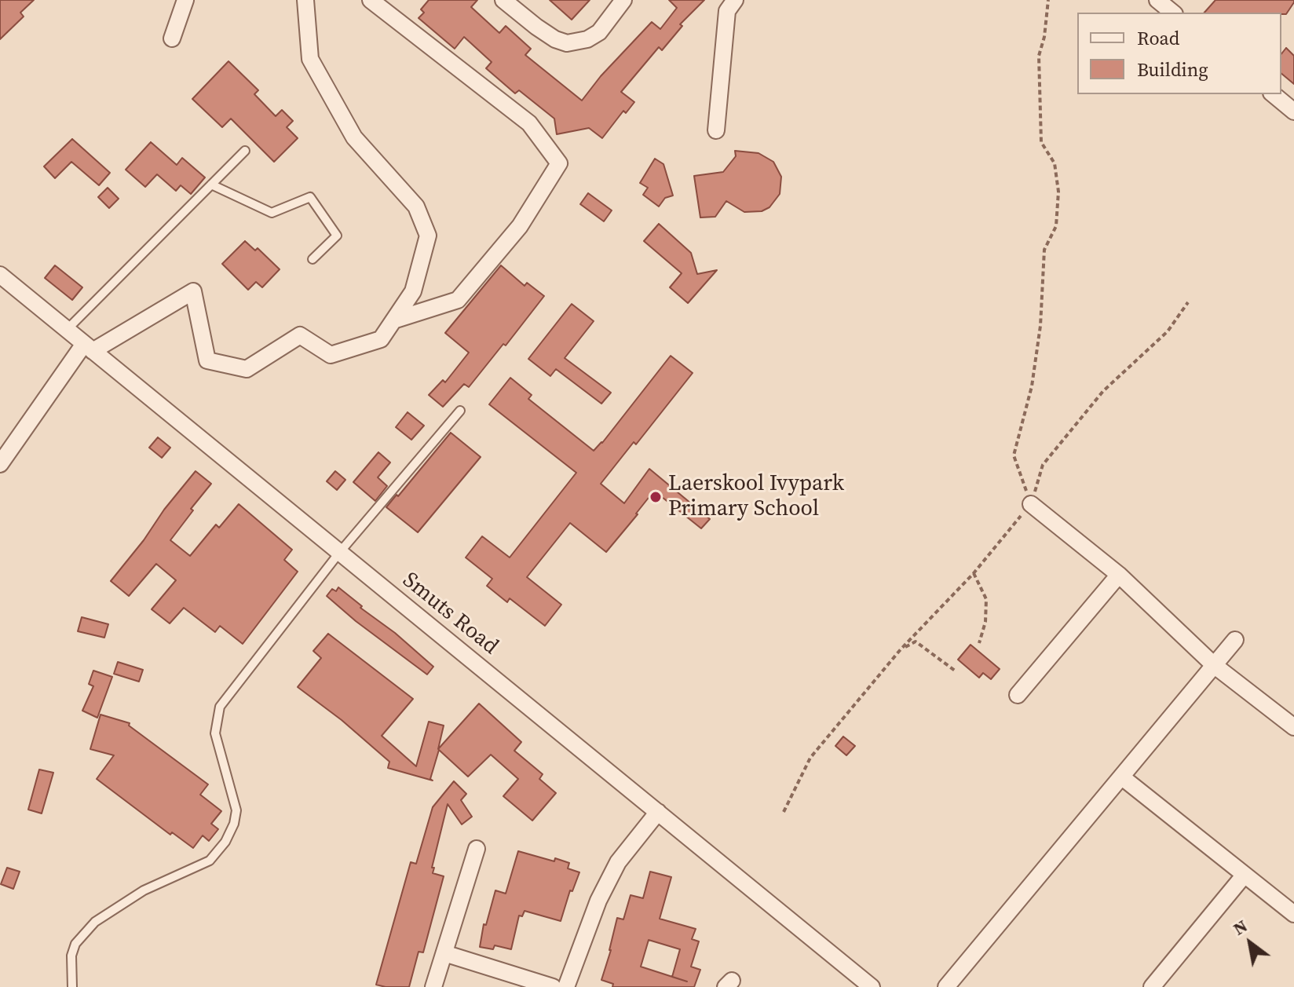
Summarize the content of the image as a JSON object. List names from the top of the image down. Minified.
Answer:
{"streets":{"street":["Smuts Road"]},"places":["Laerskool Ivypark Primary School"],"legend":["Road","Building"],"north":"top left"}
